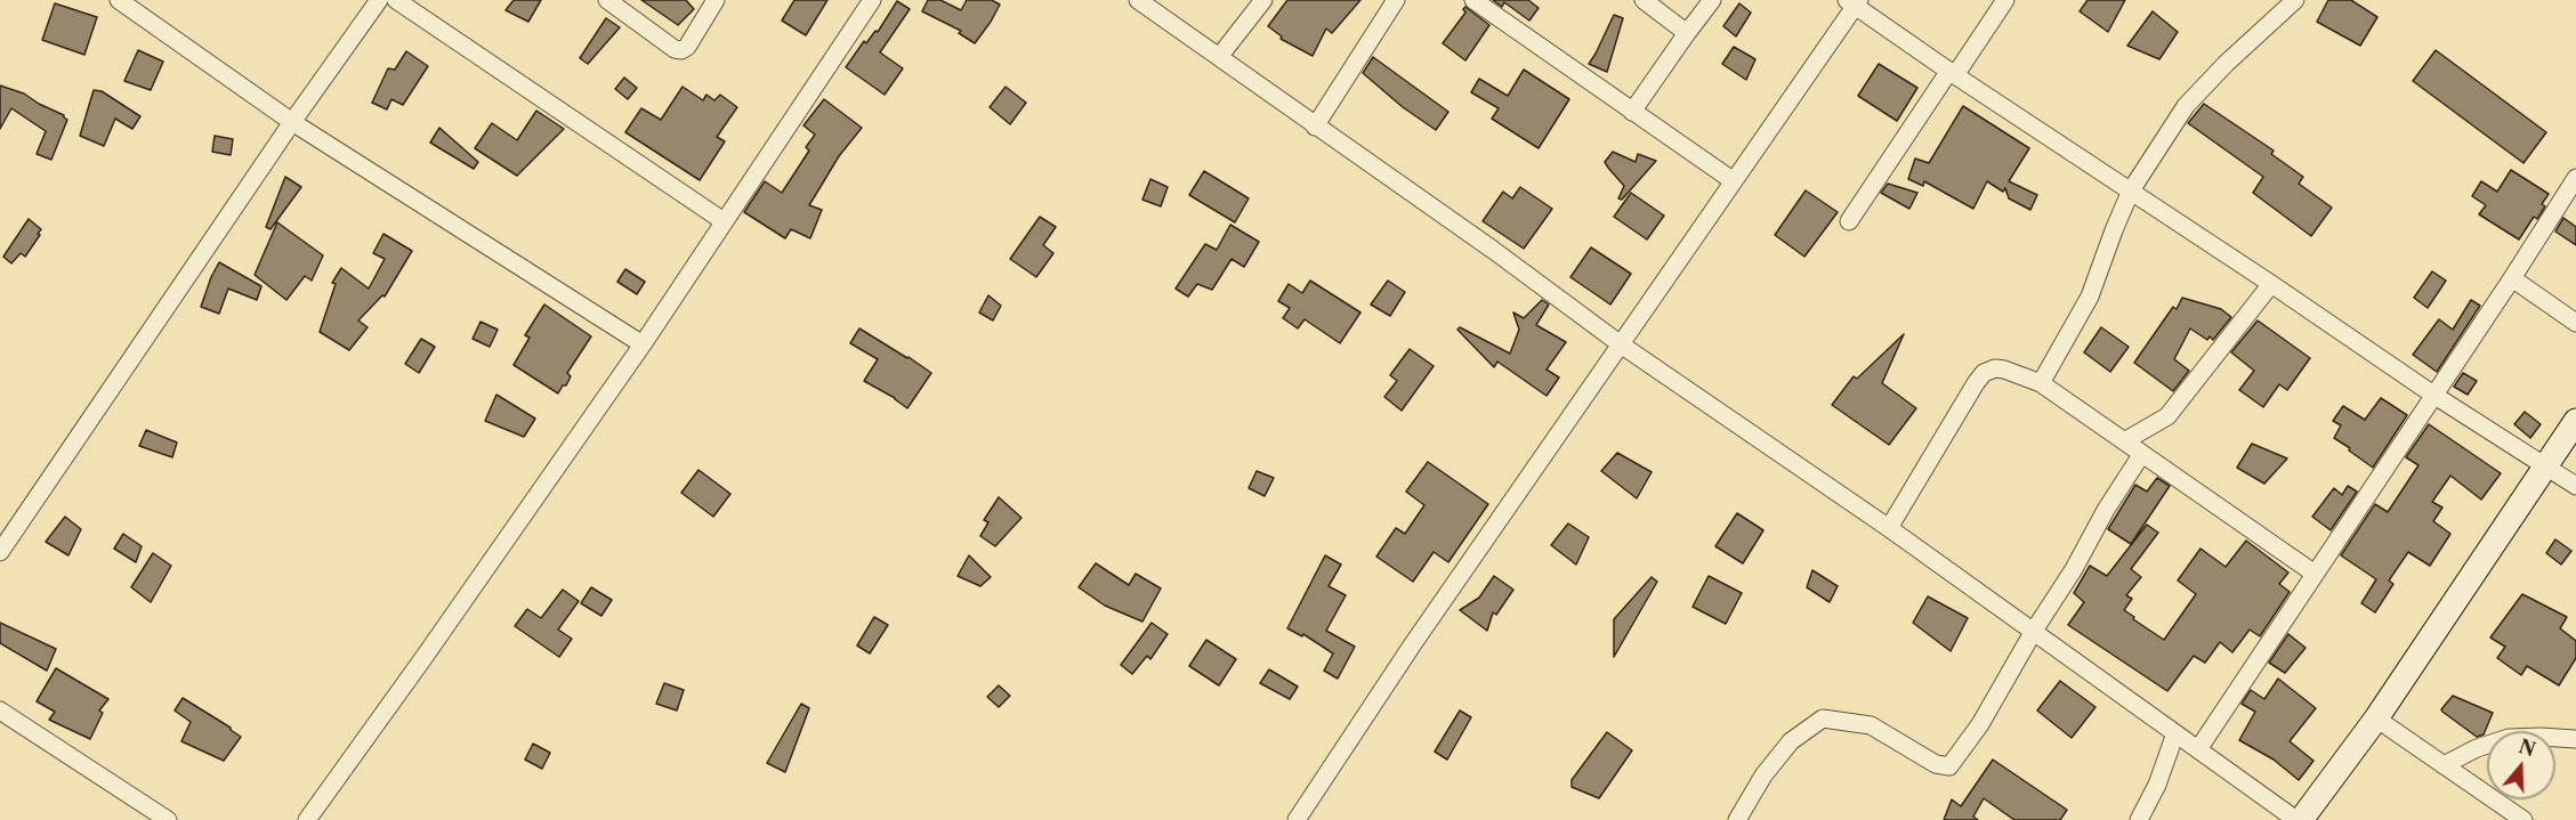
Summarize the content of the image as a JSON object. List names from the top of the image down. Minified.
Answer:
{"north":"top"}
